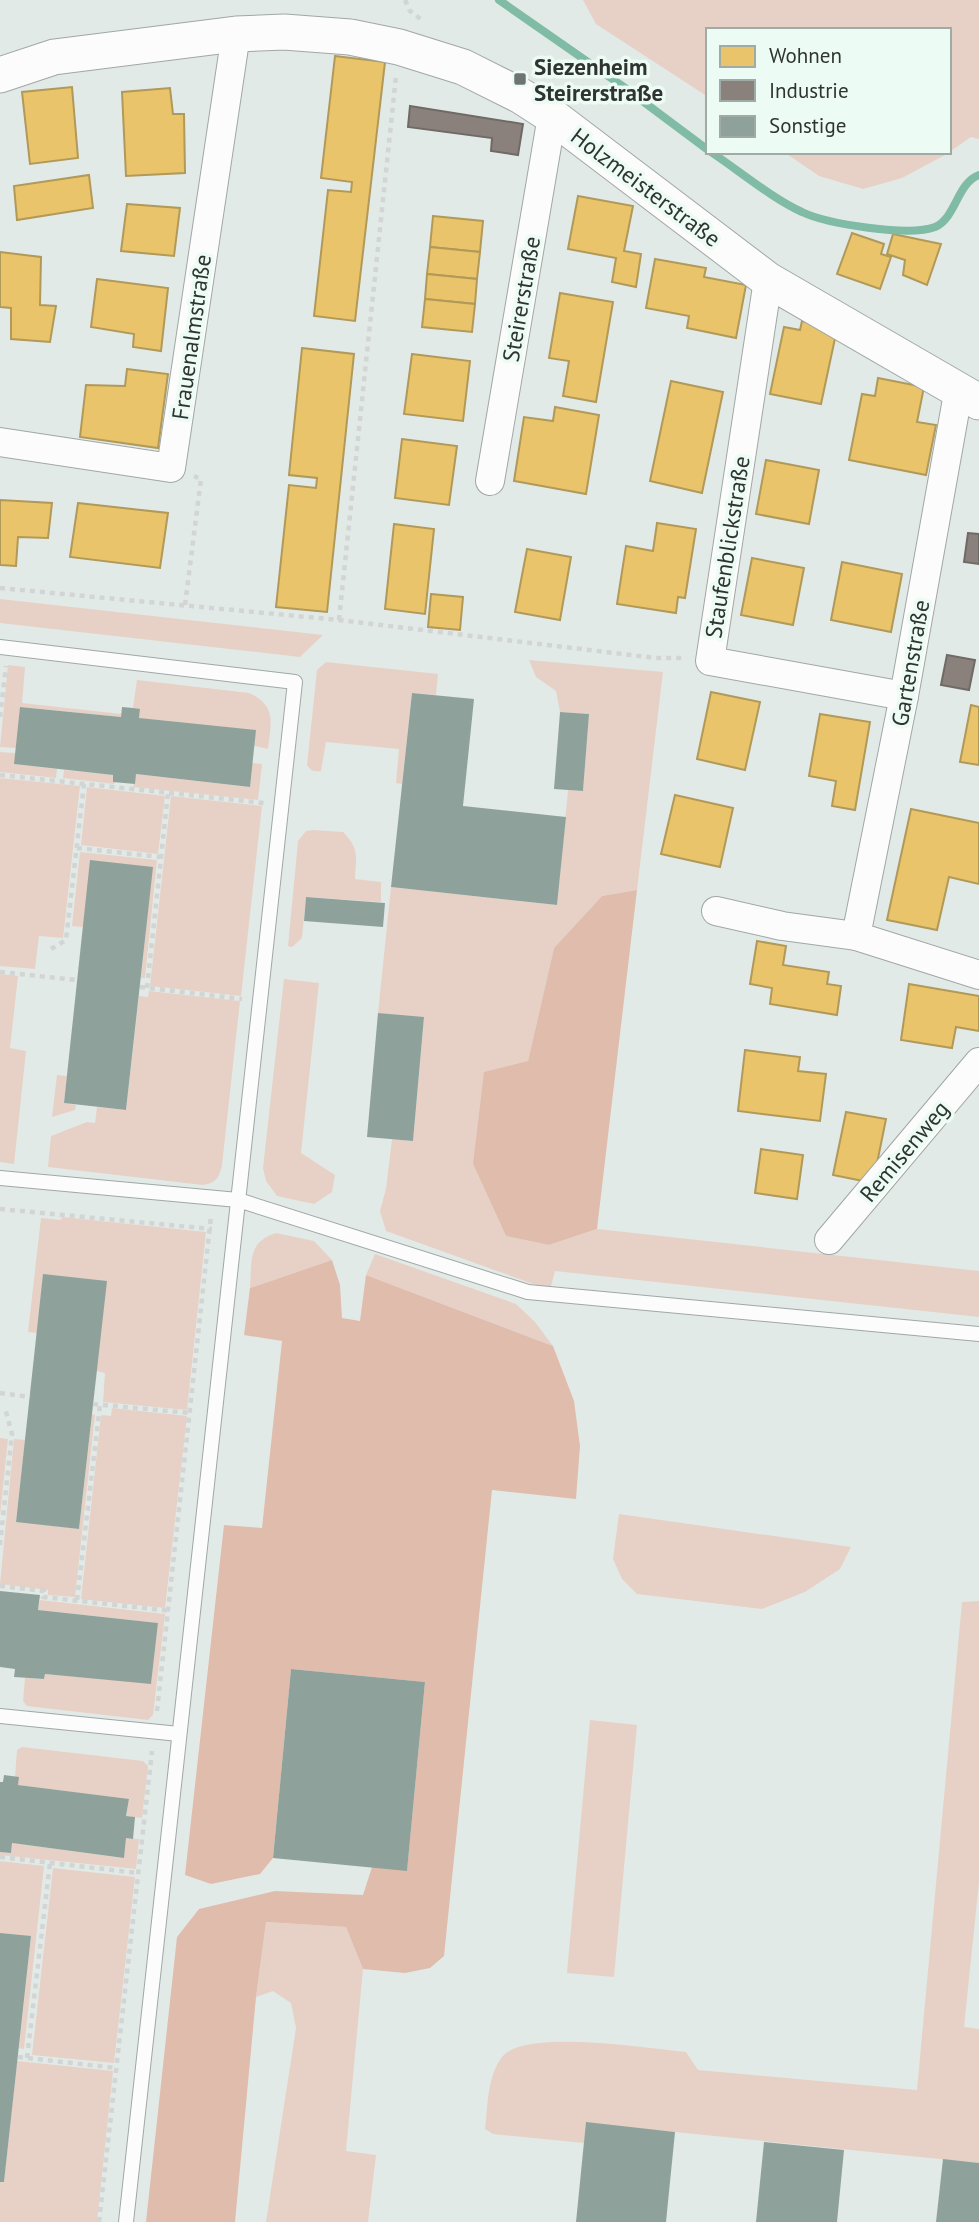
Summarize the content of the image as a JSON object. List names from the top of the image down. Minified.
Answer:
{"streets":{"street":["Holzmeisterstraße","Steirerstraße","Frauenalmstraße","Staufenblickstraße","Gartenstraße","Remisenweg"]},"crossings":[["Holzmeisterstraße","Steirerstraße"],["Holzmeisterstraße","Frauenalmstraße"],["Holzmeisterstraße","Staufenblickstraße"],["Holzmeisterstraße","Gartenstraße"],["Staufenblickstraße","Gartenstraße"]],"places":{"transit":["Siezenheim Steirerstraße"]},"legend":["Wohnen","Industrie","Sonstige"]}
